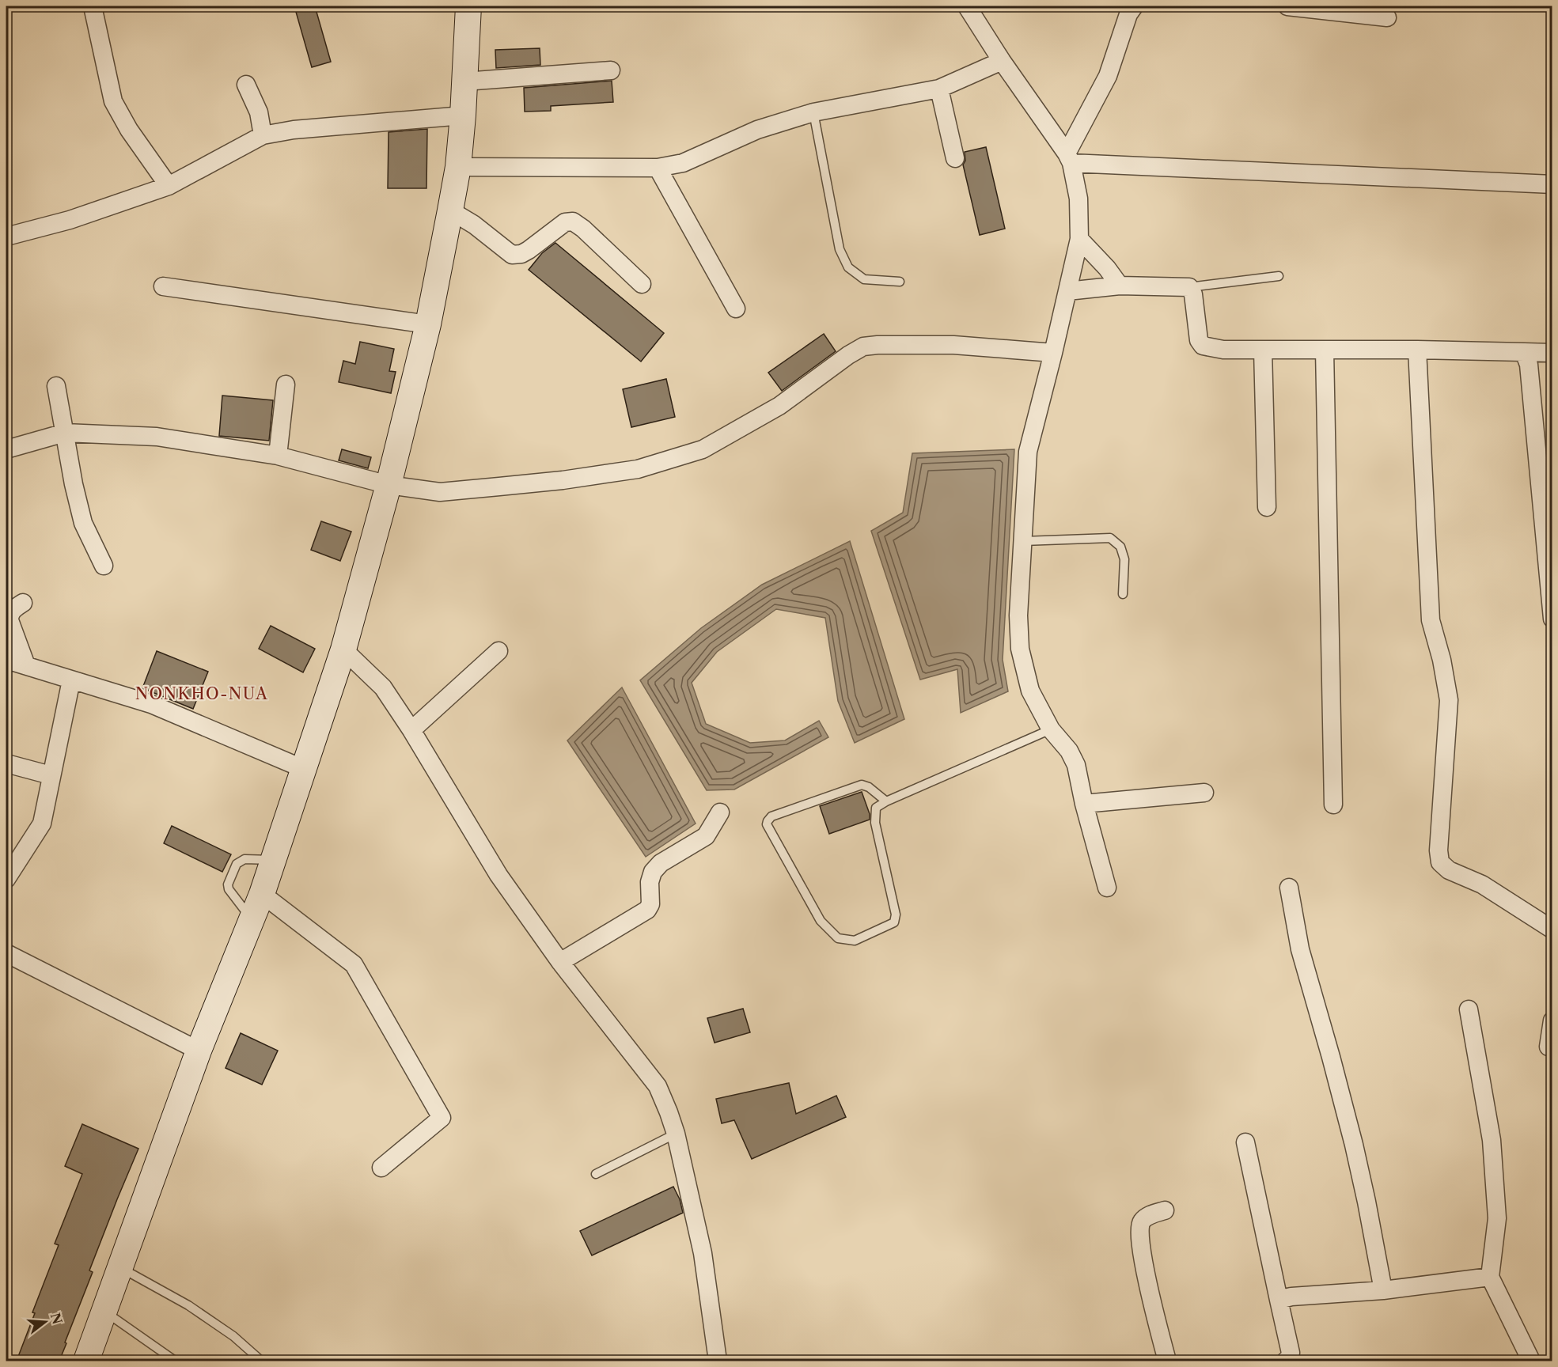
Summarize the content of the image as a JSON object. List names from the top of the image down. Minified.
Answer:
{"districts":["NONKHO-NUA"],"north":"right"}
